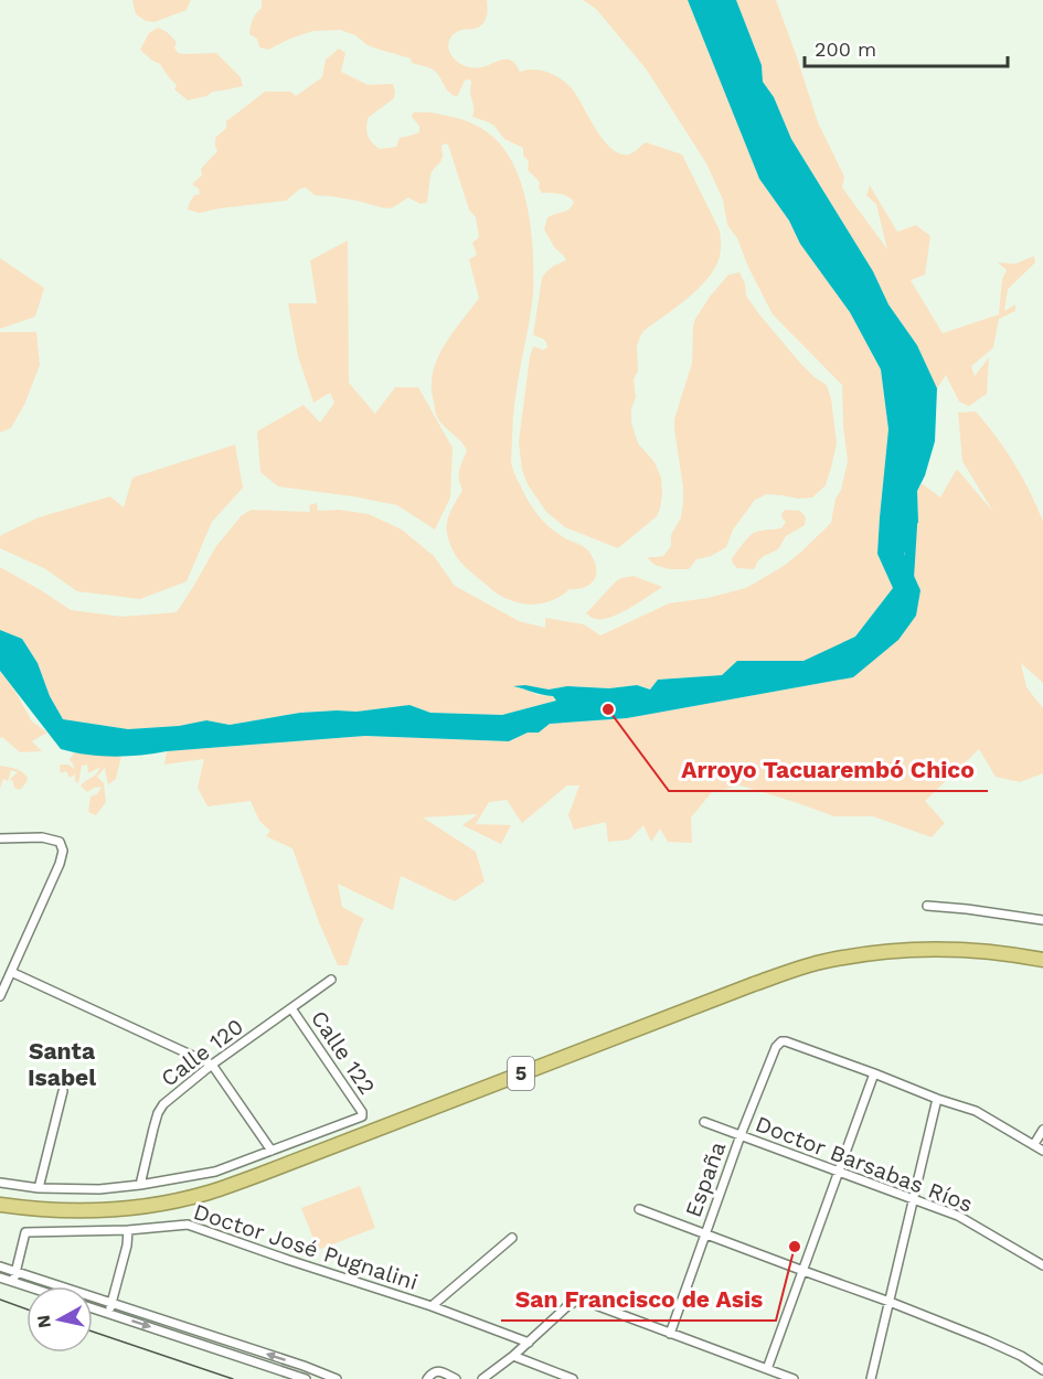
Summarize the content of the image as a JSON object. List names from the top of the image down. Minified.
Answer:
{"streets":{"highway":["5"],"street":["Calle 120","Calle 122","Doctor Barsabas Ríos","España","Doctor José Pugnalini"]},"crossings":[["Calle 120","Calle 122"],["Doctor Barsabas Ríos","España"]],"districts":["Santa Isabel"],"places":["Arroyo Tacuarembó Chico","San Francisco de Asis"],"scale_bar":"200 m","north":"left"}
